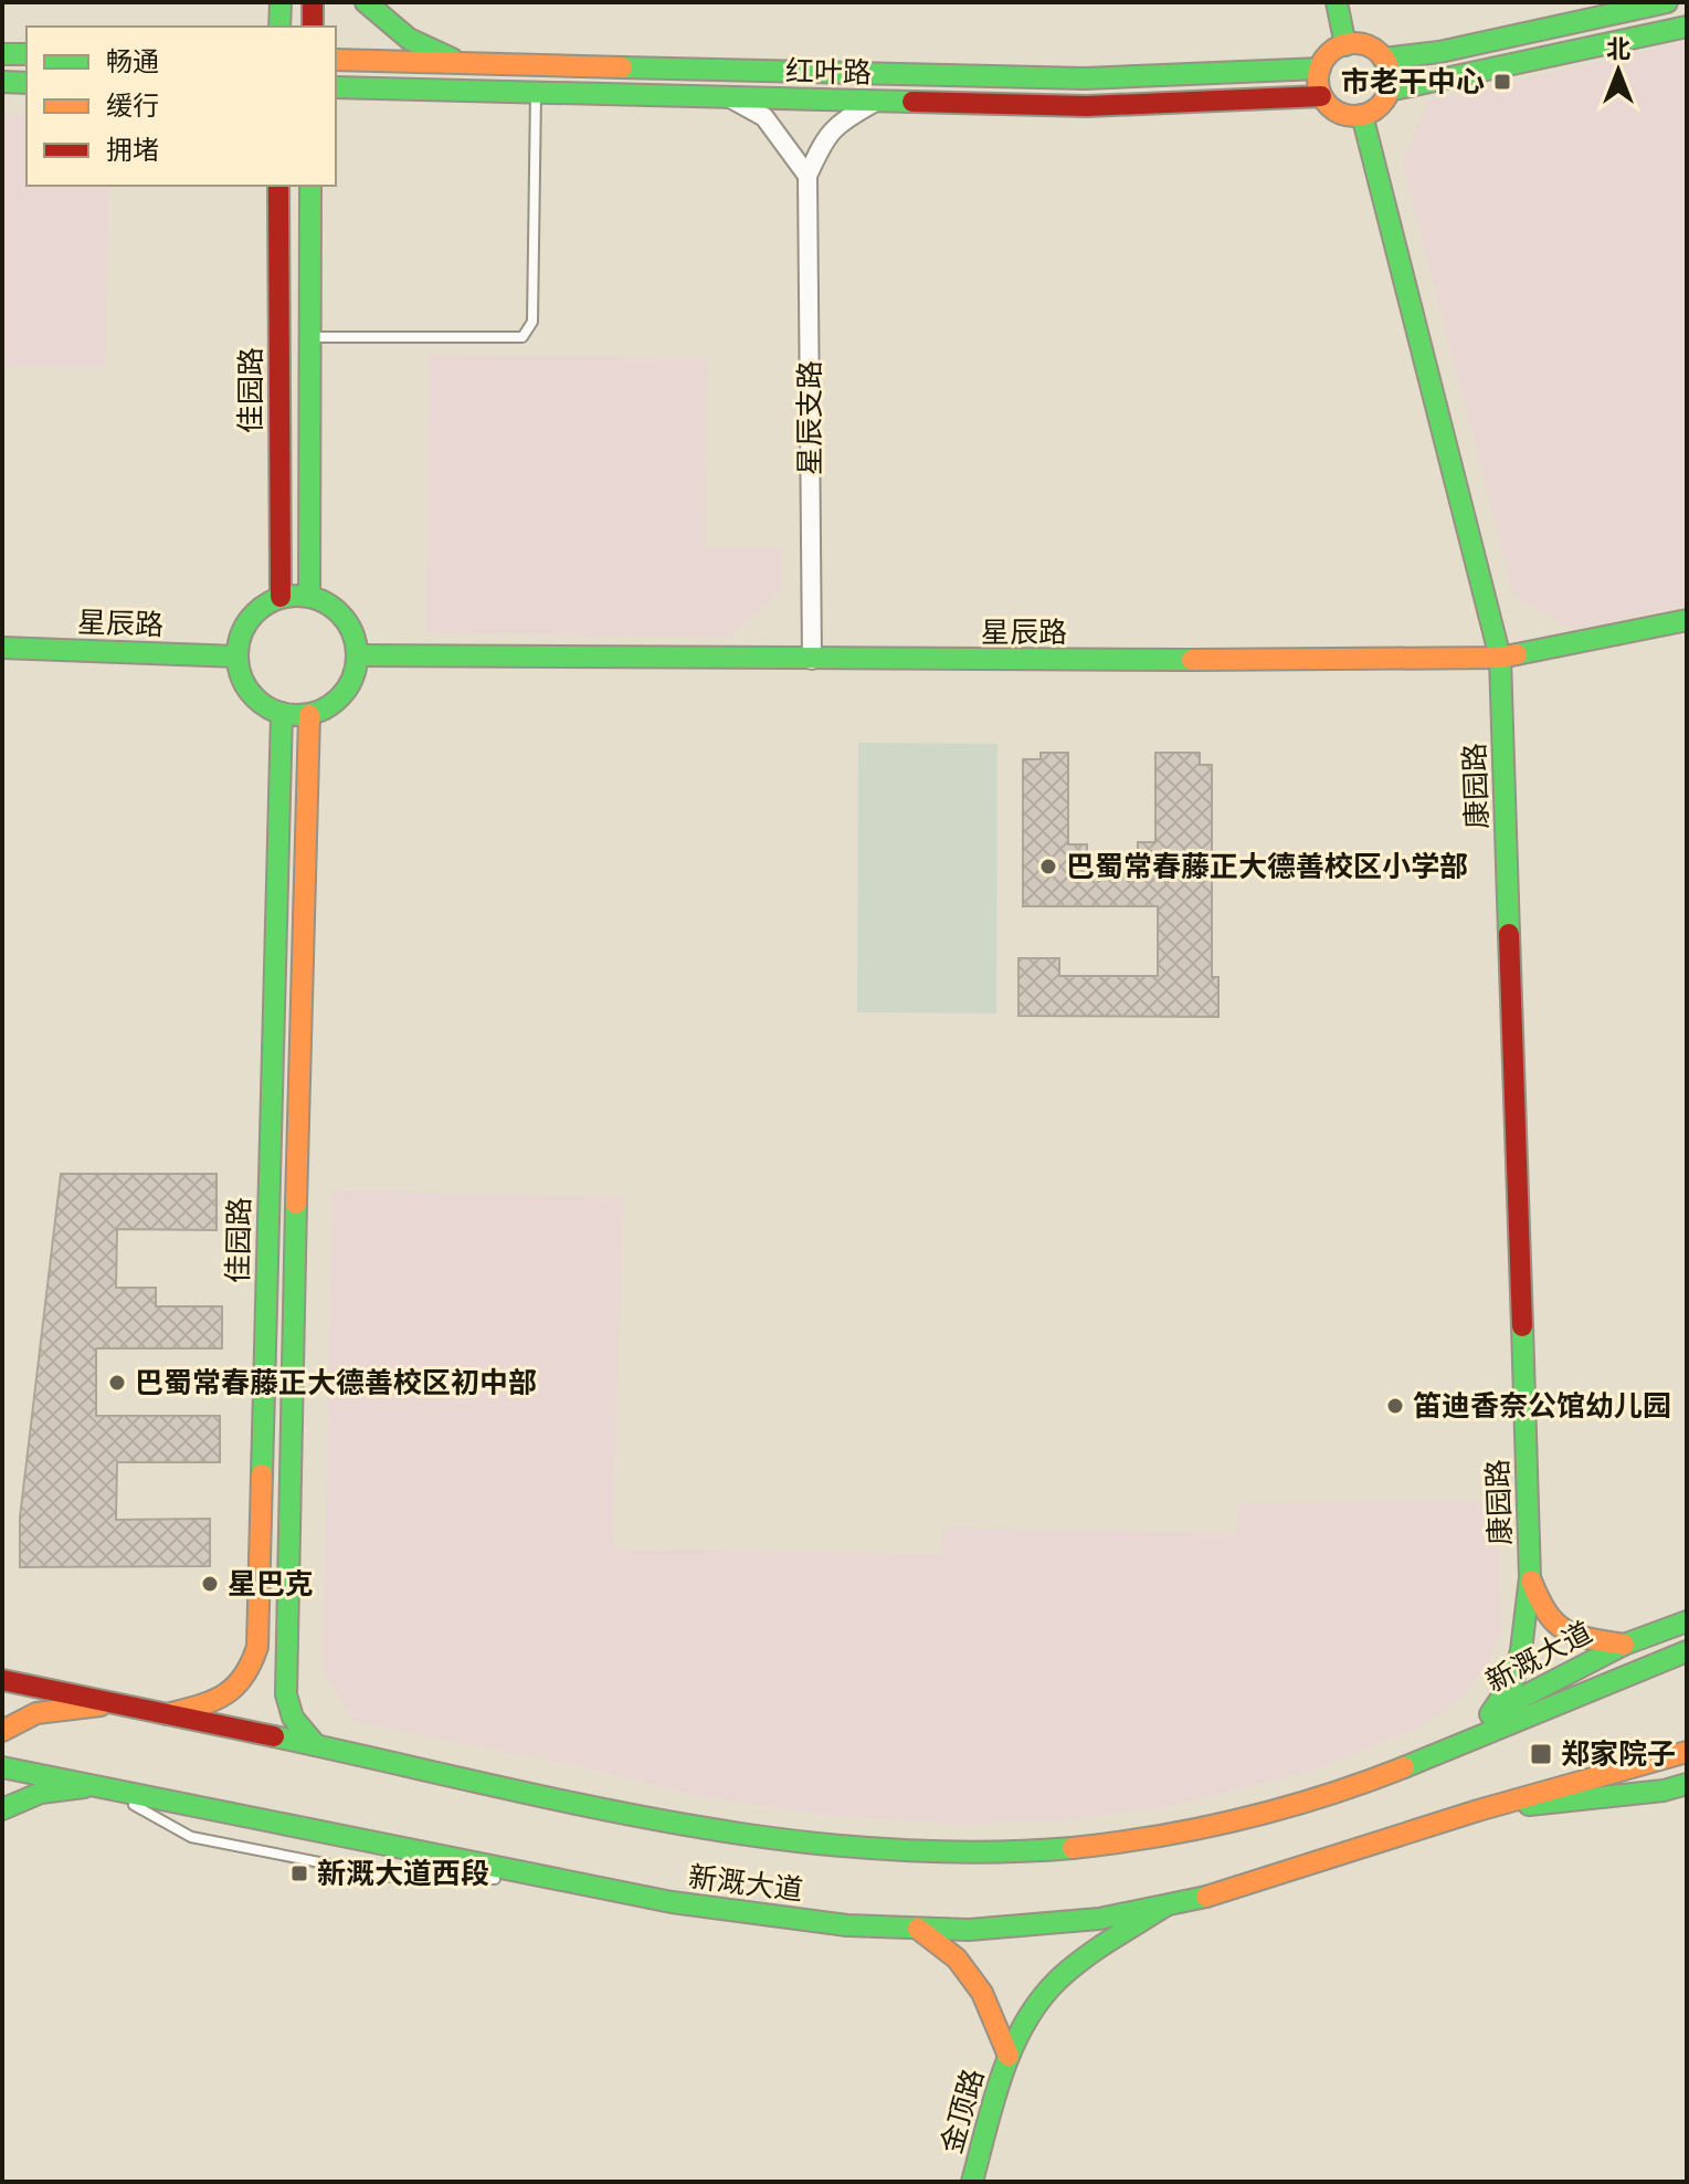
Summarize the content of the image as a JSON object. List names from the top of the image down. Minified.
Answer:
{"streets":{"main road":["红叶路","佳园路","星辰路","康园路","新溉大道","金顶路"],"street":["星辰支路"]},"crossings":[["红叶路","康园路"],["佳园路","星辰路"],["佳园路","新溉大道"],["星辰支路","星辰路"],["星辰路","康园路"],["康园路","新溉大道"],["新溉大道","金顶路"]],"places":{"transit":["市老干中心","郑家院子","新溉大道西段"],"other":["巴蜀常春藤正大德善校区小学部","巴蜀常春藤正大德善校区初中部","笛迪香奈公馆幼儿园","星巴克"]},"legend":["畅通","缓行","拥堵"],"north":"top"}
